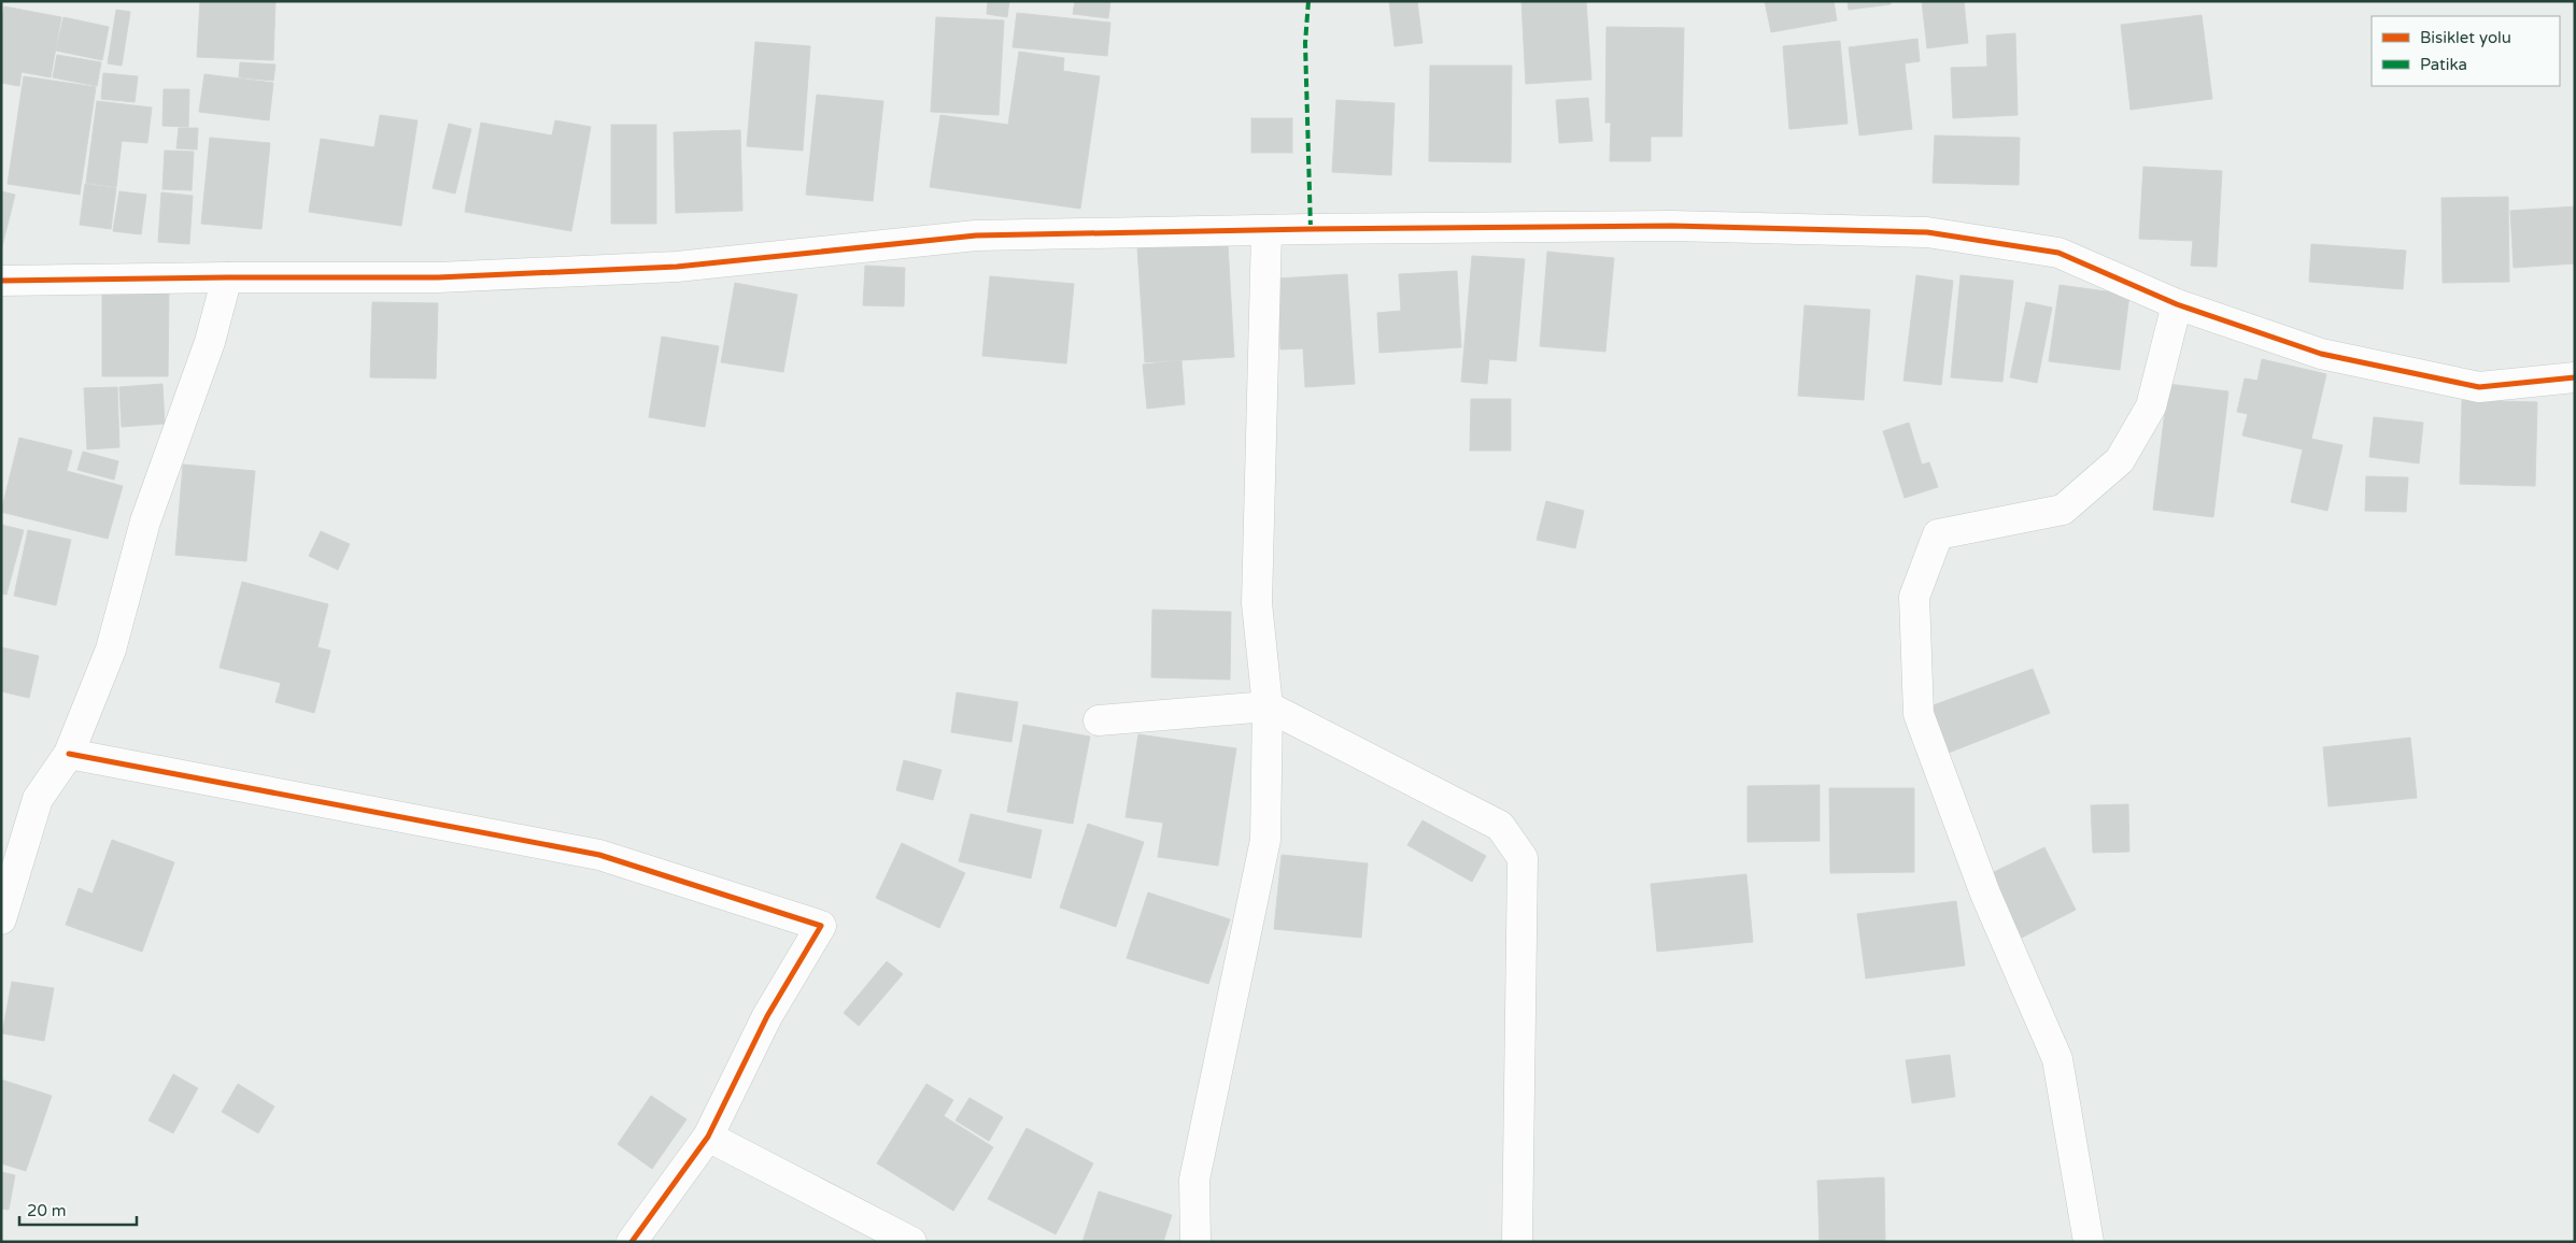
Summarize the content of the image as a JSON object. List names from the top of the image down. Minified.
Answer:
{"legend":["Bisiklet yolu","Patika"],"scale_bar":"20 m"}
